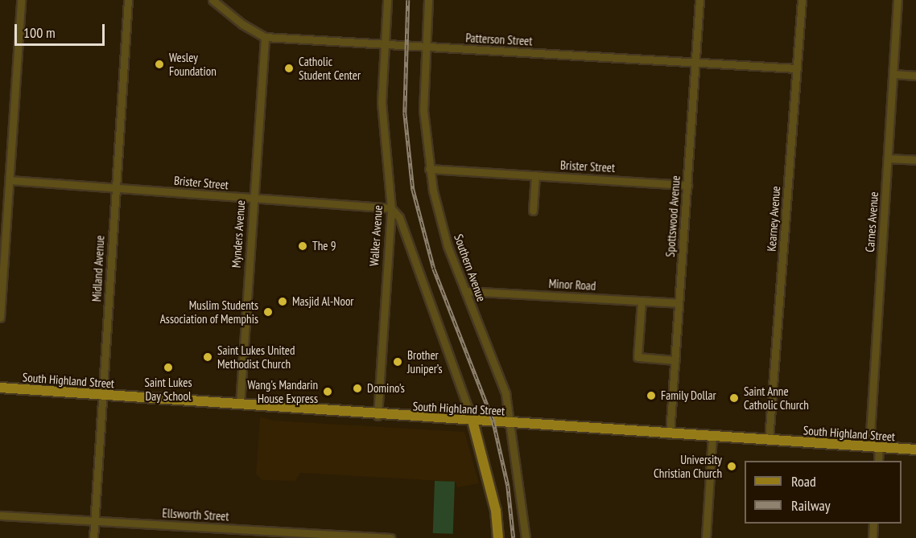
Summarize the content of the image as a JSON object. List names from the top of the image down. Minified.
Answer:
{"streets":{"main road":["South Highland Street"],"street":["Patterson Street","Brister Street","Spottswood Avenue","Kearney Avenue","Carnes Avenue","Mynders Avenue","Walker Avenue","Southern Avenue","Midland Avenue","Minor Road","Ellsworth Street"]},"crossings":[["Patterson Street","Spottswood Avenue"],["Patterson Street","Kearney Avenue"],["Patterson Street","Mynders Avenue"],["Patterson Street","Walker Avenue"],["Patterson Street","Southern Avenue"],["Brister Street","Spottswood Avenue"],["Brister Street","Mynders Avenue"],["Brister Street","Walker Avenue"],["Brister Street","Southern Avenue"],["Brister Street","Midland Avenue"],["Spottswood Avenue","Minor Road"],["Spottswood Avenue","South Highland Street"],["Kearney Avenue","South Highland Street"],["Carnes Avenue","South Highland Street"],["Mynders Avenue","South Highland Street"],["Walker Avenue","South Highland Street"],["Southern Avenue","Minor Road"],["Southern Avenue","South Highland Street"],["Midland Avenue","South Highland Street"],["Midland Avenue","Ellsworth Street"]],"places":["Wesley Foundation","Catholic Student Center","The 9","Masjid Al-Noor","Muslim Students Association of Memphis","Saint Lukes United Methodist Church","Brother Juniper’s","Saint Lukes Day School","Domino's","Wang's Mandarin House Express","Family Dollar","Saint Anne Catholic Church","University Christian Church"],"legend":["Road","Railway"],"scale_bar":"100 m"}
